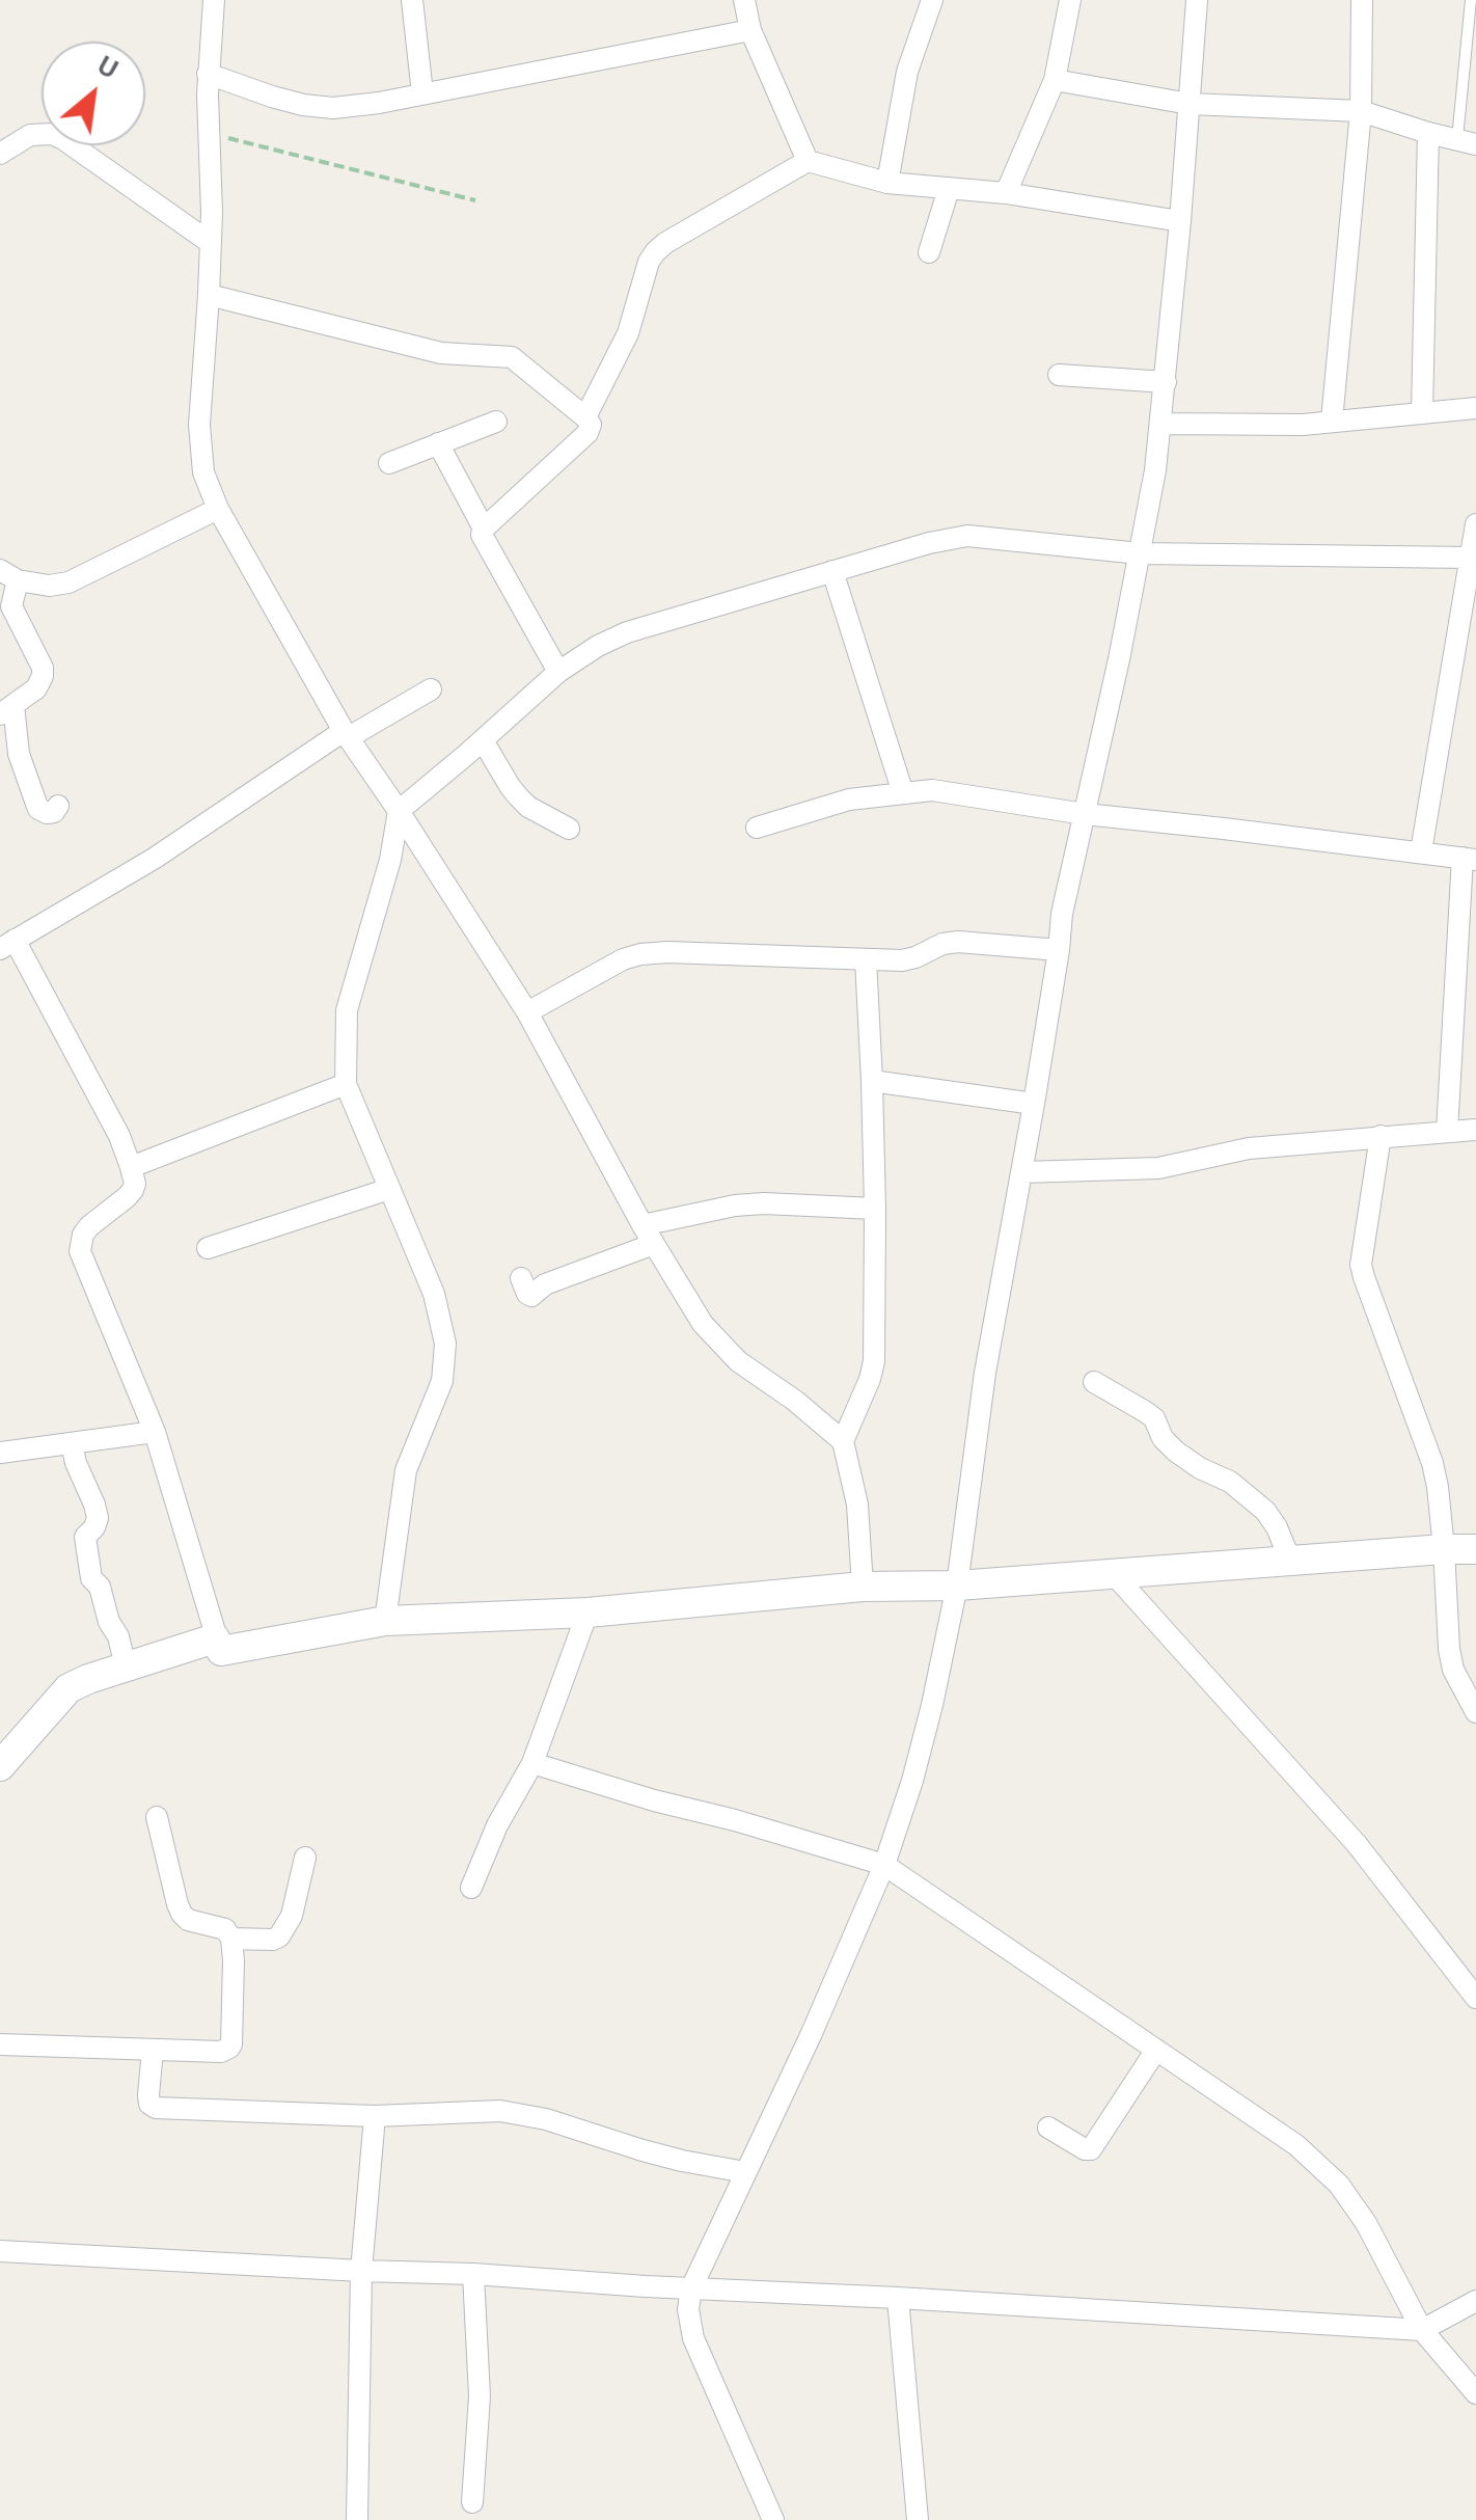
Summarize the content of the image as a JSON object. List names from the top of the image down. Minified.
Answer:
{"north":"top right"}
